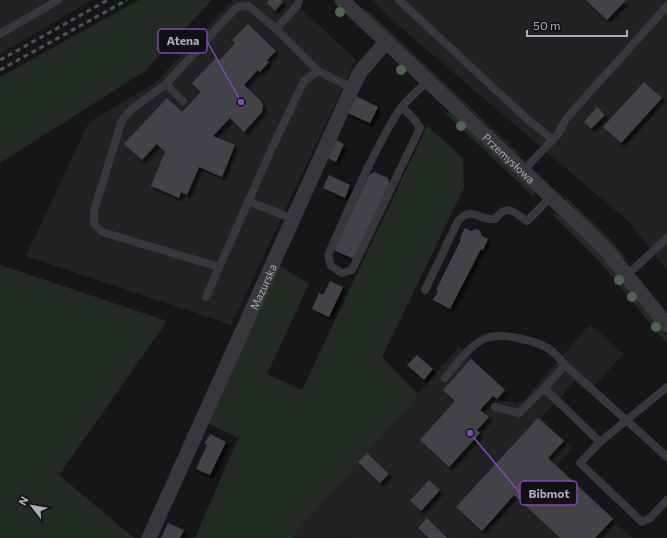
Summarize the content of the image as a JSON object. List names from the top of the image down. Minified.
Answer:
{"streets":{"street":["Przemysłowa","Mazurska"]},"crossings":[["Przemysłowa","Mazurska"]],"places":["Atena","Bibmot"],"scale_bar":"50 m","north":"top left"}
